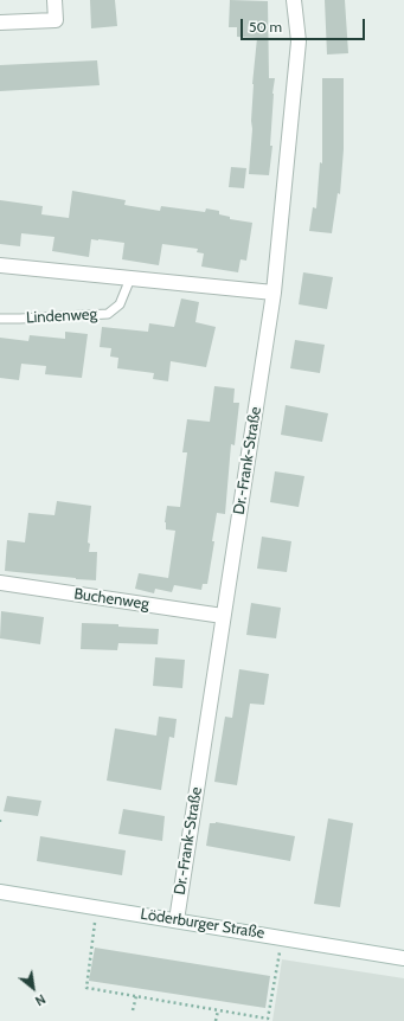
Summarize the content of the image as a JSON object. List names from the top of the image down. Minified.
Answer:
{"streets":{"street":["Dr.-Frank-Straße","Buchenweg","Löderburger Straße"],"lane":["Lindenweg"]},"crossings":[["Dr.-Frank-Straße","Buchenweg"],["Dr.-Frank-Straße","Löderburger Straße"]],"scale_bar":"50 m","north":"bottom right"}
